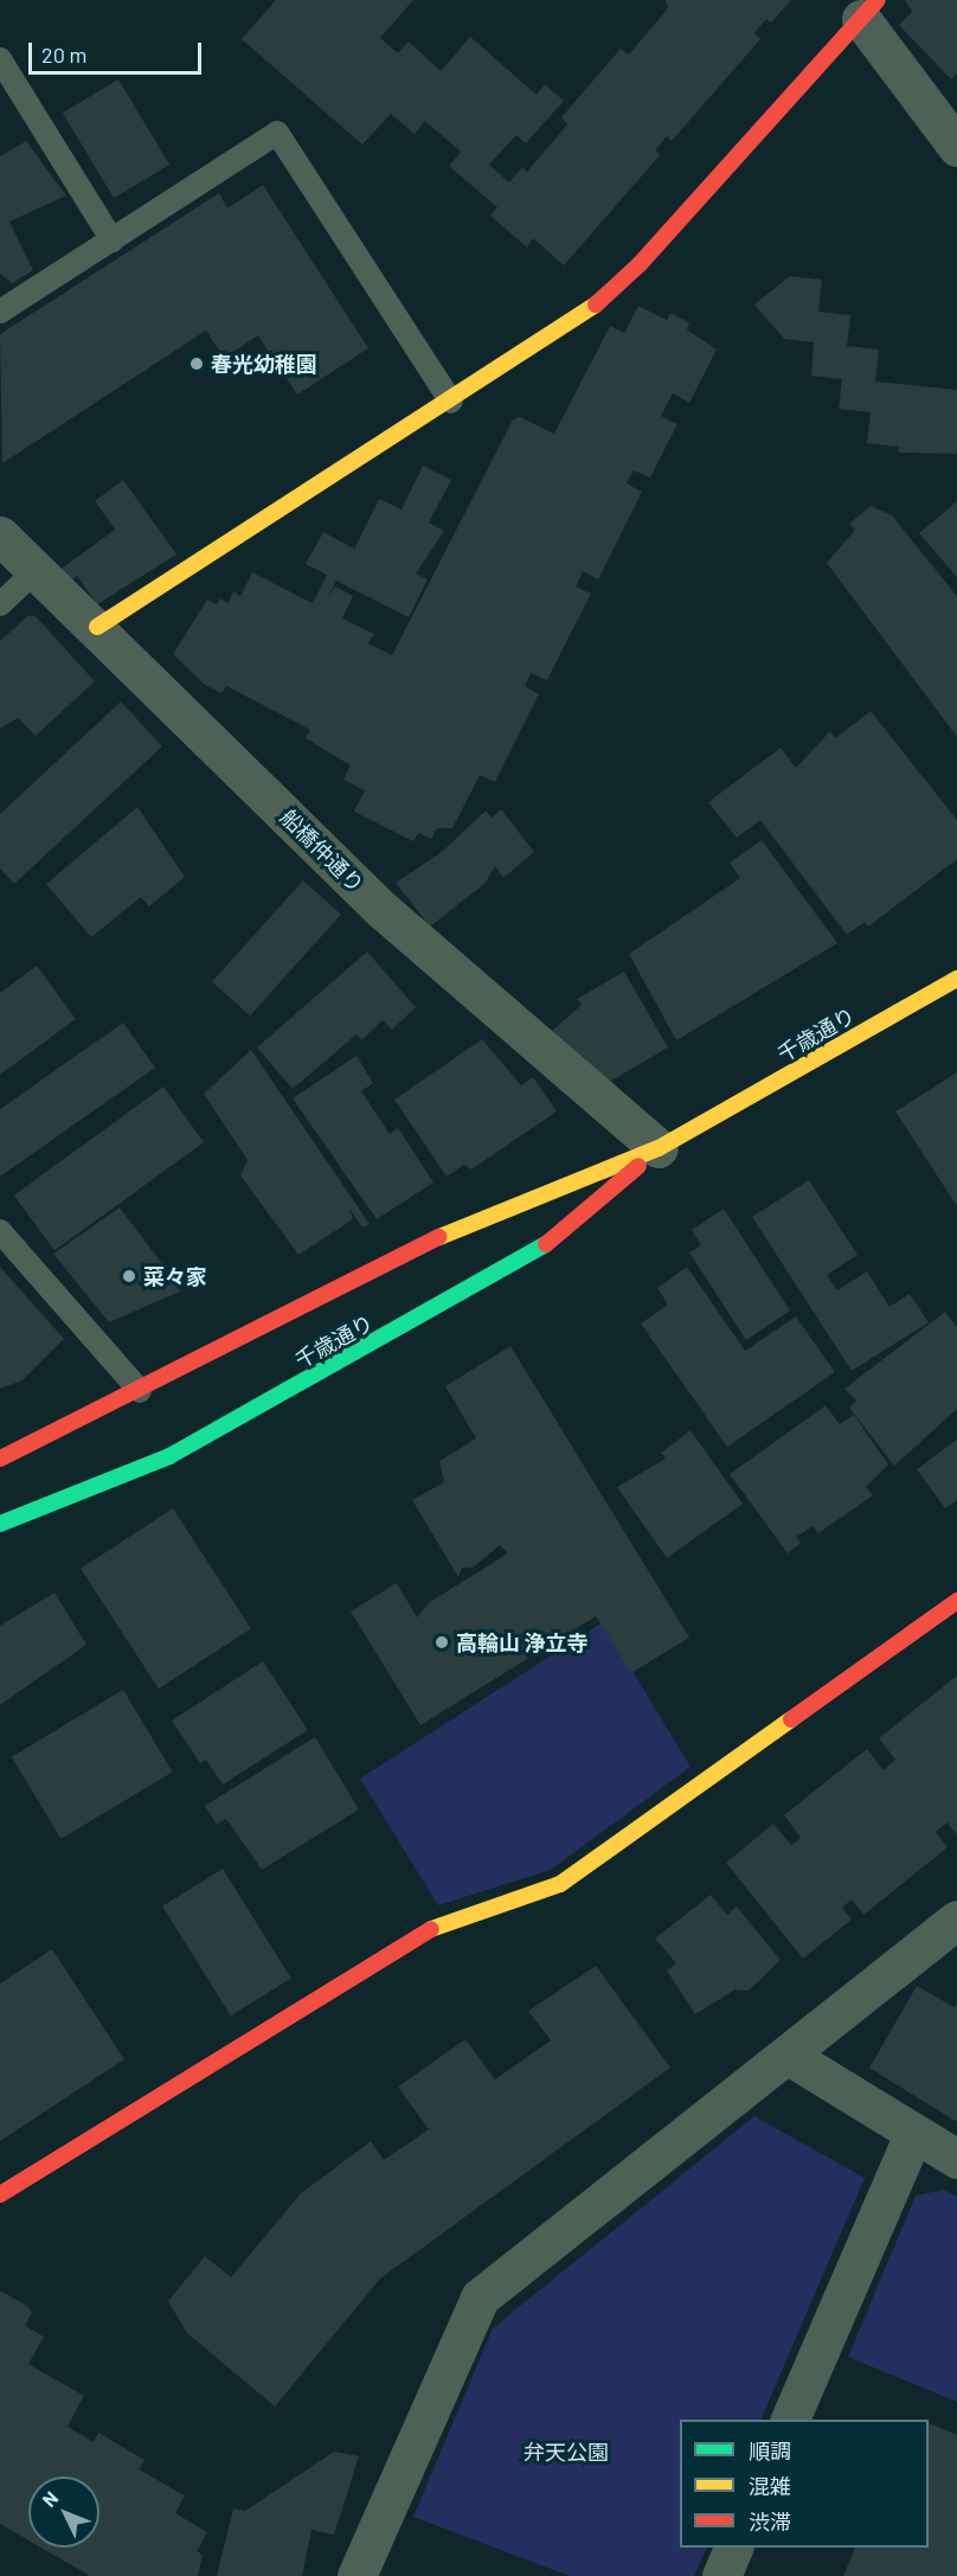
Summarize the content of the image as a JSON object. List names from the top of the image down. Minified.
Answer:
{"streets":{"street":["船橋仲通り","千歳通り"]},"crossings":[["船橋仲通り","千歳通り"]],"parks":["弁天公園"],"places":["春光幼稚園","菜々家","高輪山 浄立寺"],"legend":["順調","混雑","渋滞"],"scale_bar":"20 m","north":"top left"}
